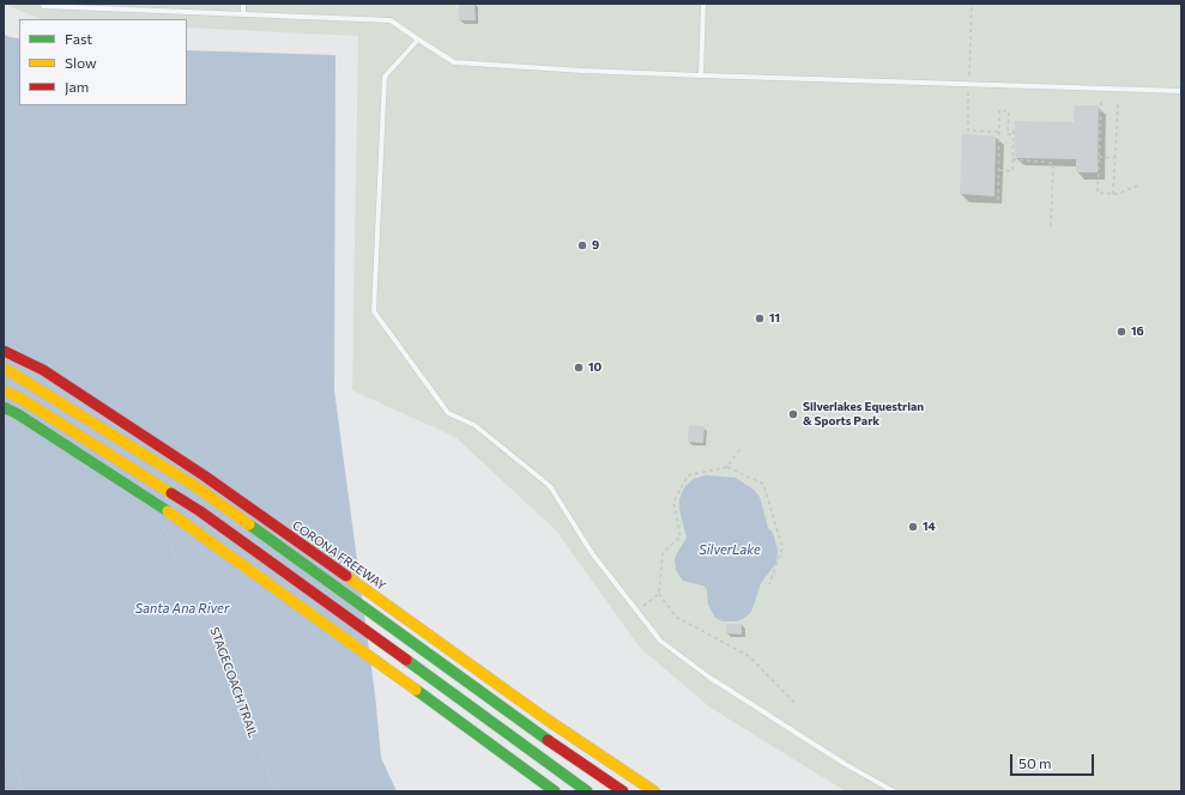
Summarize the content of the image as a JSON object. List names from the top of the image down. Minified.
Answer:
{"streets":{"highway":["CORONA FREEWAY"],"path":["STAGECOACH TRAIL"]},"water":["SilverLake","Santa Ana River"],"places":["9","11","16","10","Silverlakes Equestrian & Sports Park","14"],"legend":["Fast","Slow","Jam"],"scale_bar":"50 m"}
